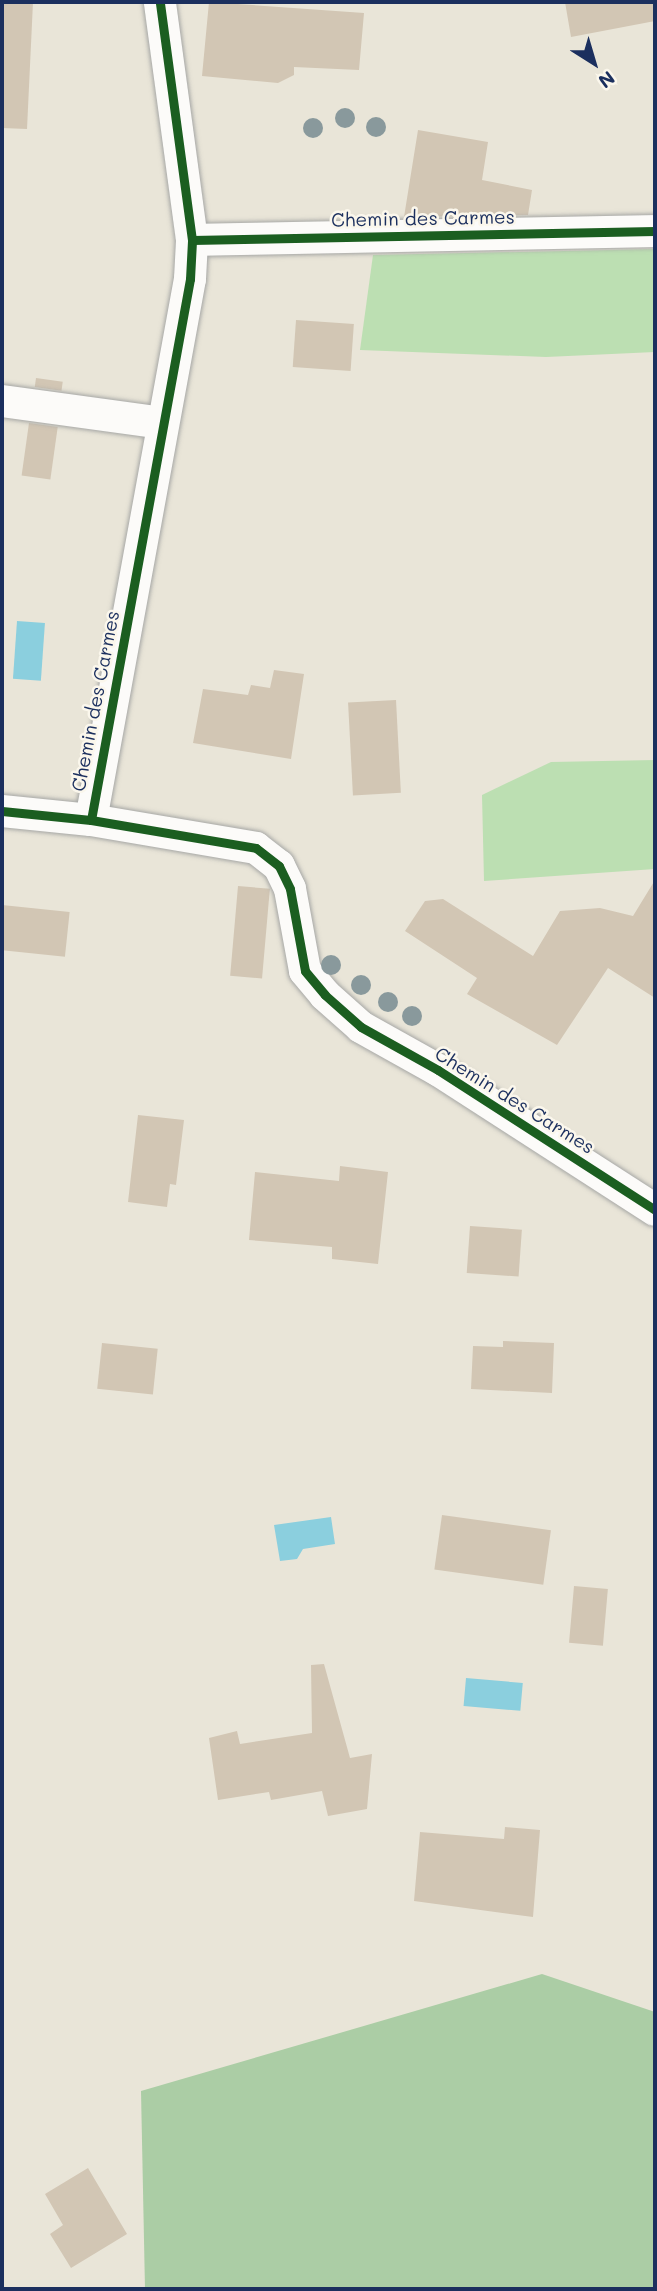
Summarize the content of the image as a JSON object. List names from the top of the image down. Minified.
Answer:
{"streets":{"street":["Chemin des Carmes"]},"north":"bottom right"}
